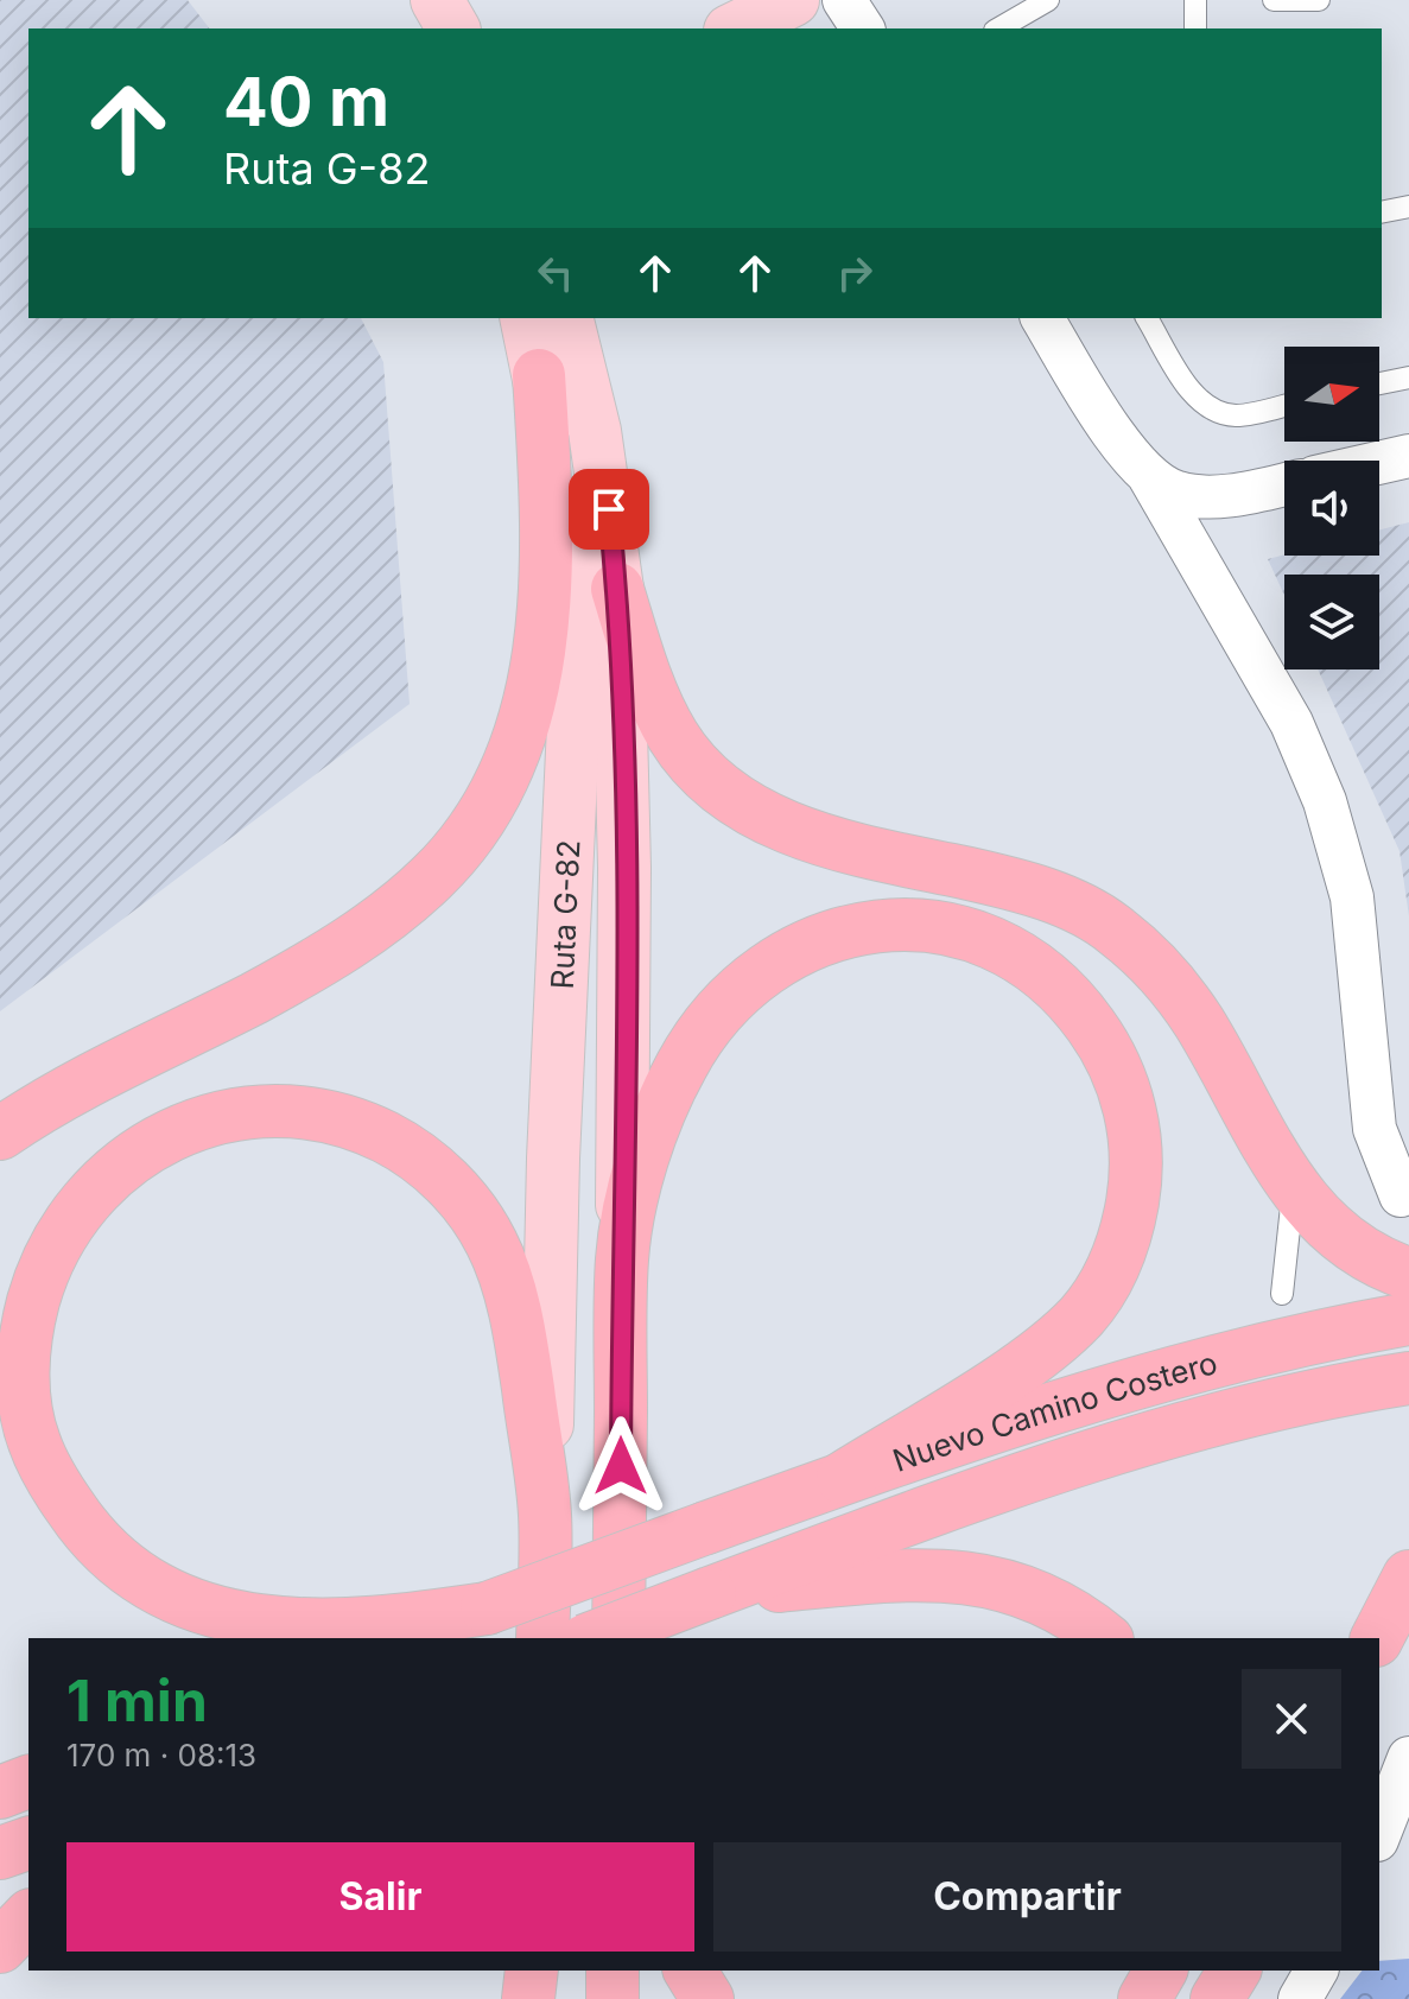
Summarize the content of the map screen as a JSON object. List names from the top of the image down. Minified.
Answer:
{"streets":{"highway":["Nuevo Camino Costero"],"main road":["Ruta G-82"]},"north":"right","page":{"turn":["40 m","Ruta G-82"],"heading":["1 min","170 m · 08:13"],"buttons":["Salir","Compartir"]}}
